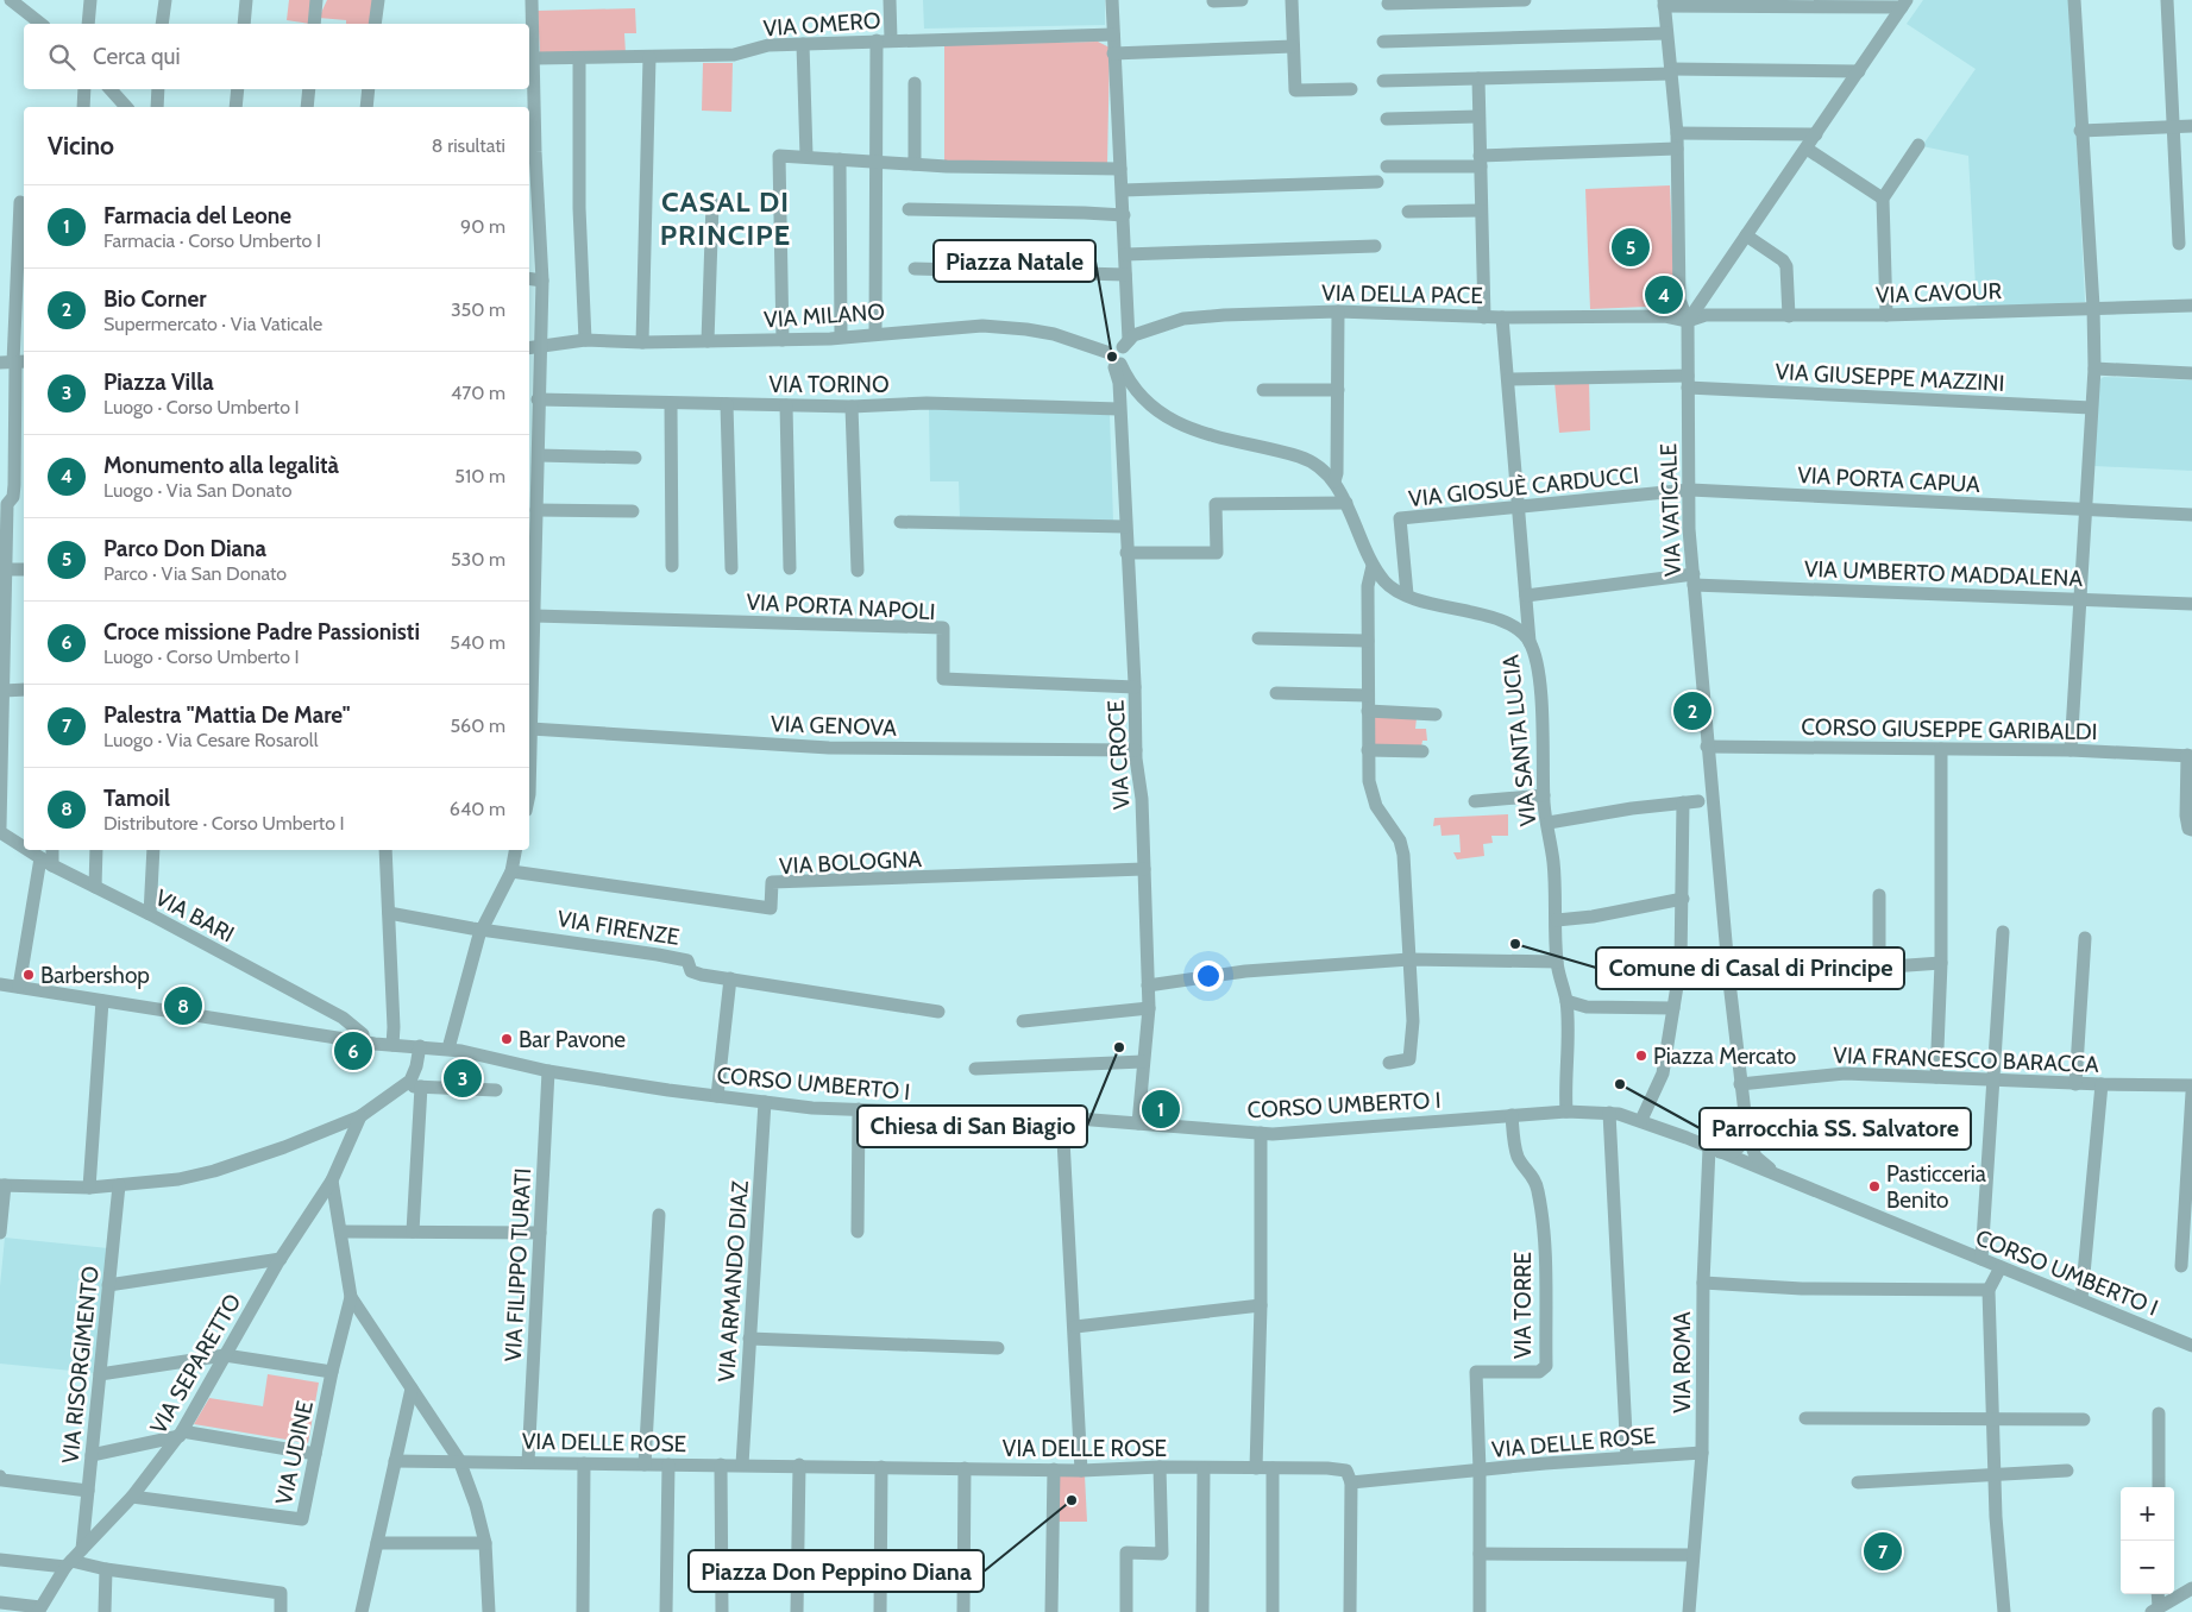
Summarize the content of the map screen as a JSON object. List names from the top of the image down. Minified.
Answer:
{"streets":{"street":["VIA OMERO","VIA CAVOUR","VIA DELLA PACE","VIA MILANO","VIA GIUSEPPE MAZZINI","VIA TORINO","VIA PORTA CAPUA","VIA GIOSUÈ CARDUCCI","VIA VATICALE","VIA UMBERTO MADDALENA","VIA PORTA NAPOLI","VIA GENOVA","CORSO GIUSEPPE GARIBALDI","VIA SANTA LUCIA","VIA CROCE","VIA BOLOGNA","VIA BARI","VIA FIRENZE","VIA FRANCESCO BARACCA","CORSO UMBERTO I","VIA FILIPPO TURATI","VIA ARMANDO DIAZ","VIA TORRE","VIA ROMA","VIA SEPARETTO","VIA RISORGIMENTO","VIA DELLE ROSE","VIA UDINE"]},"crossings":[["VIA CAVOUR","VIA DELLA PACE"],["VIA CAVOUR","VIA VATICALE"],["VIA DELLA PACE","VIA VATICALE"],["VIA MILANO","VIA SANTA LUCIA"],["VIA MILANO","VIA CROCE"],["VIA GIUSEPPE MAZZINI","VIA VATICALE"],["VIA TORINO","VIA CROCE"],["VIA PORTA CAPUA","VIA GIOSUÈ CARDUCCI"],["VIA PORTA CAPUA","VIA VATICALE"],["VIA GIOSUÈ CARDUCCI","VIA VATICALE"],["VIA GIOSUÈ CARDUCCI","VIA SANTA LUCIA"],["VIA VATICALE","VIA UMBERTO MADDALENA"],["VIA VATICALE","CORSO GIUSEPPE GARIBALDI"],["VIA VATICALE","VIA FRANCESCO BARACCA"],["VIA VATICALE","CORSO UMBERTO I"],["VIA VATICALE","VIA ROMA"],["VIA PORTA NAPOLI","VIA CROCE"],["VIA GENOVA","VIA CROCE"],["VIA SANTA LUCIA","VIA CROCE"],["VIA SANTA LUCIA","CORSO UMBERTO I"],["VIA CROCE","VIA BOLOGNA"],["VIA CROCE","CORSO UMBERTO I"],["VIA BARI","CORSO UMBERTO I"],["CORSO UMBERTO I","VIA FILIPPO TURATI"],["CORSO UMBERTO I","VIA ARMANDO DIAZ"],["CORSO UMBERTO I","VIA TORRE"],["CORSO UMBERTO I","VIA ROMA"],["VIA FILIPPO TURATI","VIA DELLE ROSE"],["VIA ARMANDO DIAZ","VIA DELLE ROSE"],["VIA TORRE","VIA DELLE ROSE"],["VIA ROMA","VIA DELLE ROSE"],["VIA SEPARETTO","VIA RISORGIMENTO"],["VIA SEPARETTO","VIA UDINE"]],"districts":["CASAL DI PRINCIPE"],"places":["Piazza Natale","Comune di Casal di Principe","Barbershop","Bar Pavone","Chiesa di San Biagio","Piazza Mercato","Parrocchia SS. Salvatore","Pasticceria Benito","Piazza Don Peppino Diana"],"page":{"search":"Cerca qui","heading":["Vicino","8 risultati"],"list":[{"mark":"1","name":"Farmacia del Leone","note":"Farmacia · Corso Umberto I","value":"90 m"},{"mark":"2","name":"Bio Corner","note":"Supermercato · Via Vaticale","value":"350 m"},{"mark":"3","name":"Piazza Villa","note":"Luogo · Corso Umberto I","value":"470 m"},{"mark":"4","name":"Monumento alla legalità","note":"Luogo · Via San Donato","value":"510 m"},{"mark":"5","name":"Parco Don Diana","note":"Parco · Via San Donato","value":"530 m"},{"mark":"6","name":"Croce missione Padre Passionisti","note":"Luogo · Corso Umberto I","value":"540 m"},{"mark":"7","name":"Palestra \"Mattia De Mare\"","note":"Luogo · Via Cesare Rosaroll","value":"560 m"},{"mark":"8","name":"Tamoil","note":"Distributore · Corso Umberto I","value":"640 m"}],"pins":["5","4","2","8","6","3","1","7"],"map_buttons":["+","−"]}}
